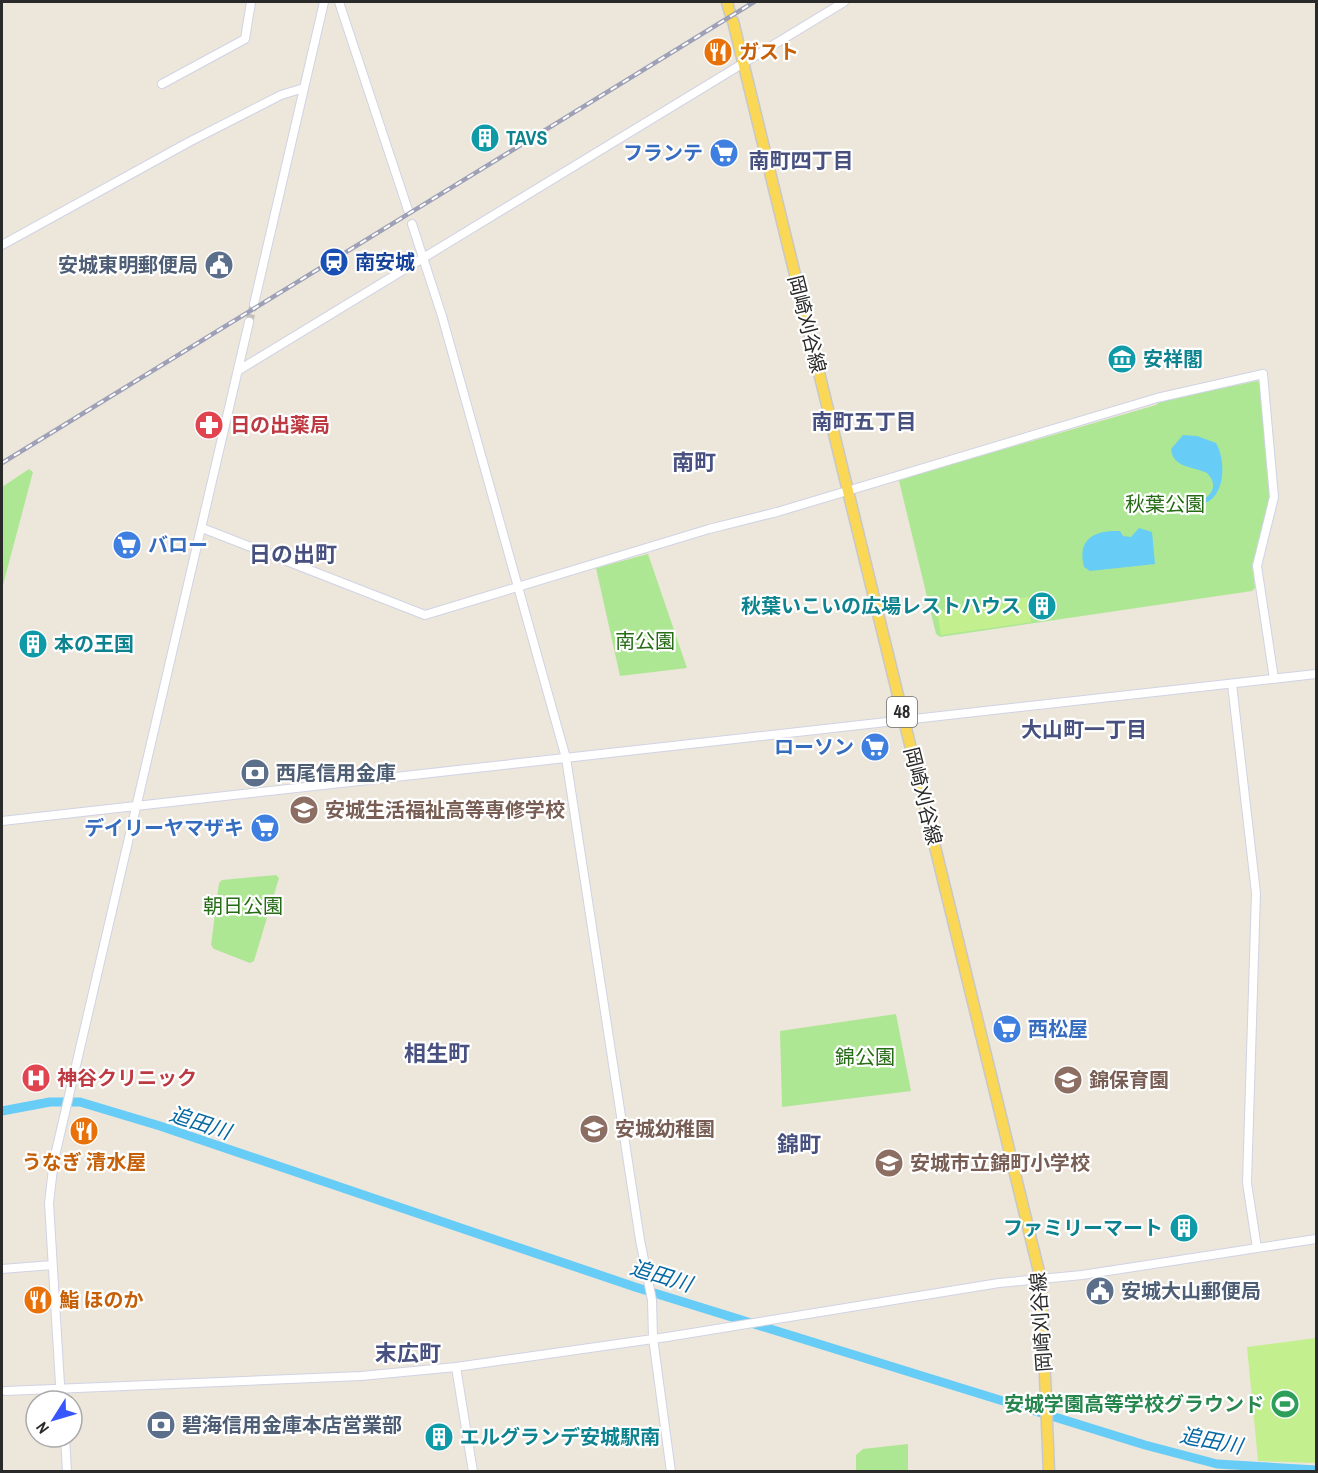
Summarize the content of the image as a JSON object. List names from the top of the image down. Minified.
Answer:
{"streets":{"main road":["岡崎刈谷線","48"]},"districts":["南町四丁目","南町五丁目","南町","日の出町","大山町一丁目","相生町","錦町","末広町"],"water":["追田川"],"parks":["秋葉公園","南公園","朝日公園","錦公園"],"places":{"restaurant":["ガスト","うなぎ 清水屋","鮨 ほのか"],"building":["TAVS","秋葉いこいの広場レストハウス","本の王国","ファミリーマート","エルグランデ安城駅南"],"supermarket":["フランテ","バロー","ローソン","デイリーヤマザキ","西松屋"],"station":["南安城"],"public building":["安城東明郵便局","安城大山郵便局"],"museum":["安祥閣"],"pharmacy":["日の出薬局"],"bank":["西尾信用金庫","碧海信用金庫本店営業部"],"school or university":["安城生活福祉高等専修学校","錦保育園","安城幼稚園","安城市立錦町小学校"],"hospital":["神谷クリニック"],"sports":["安城学園高等学校グラウンド"]},"north":"bottom left"}
